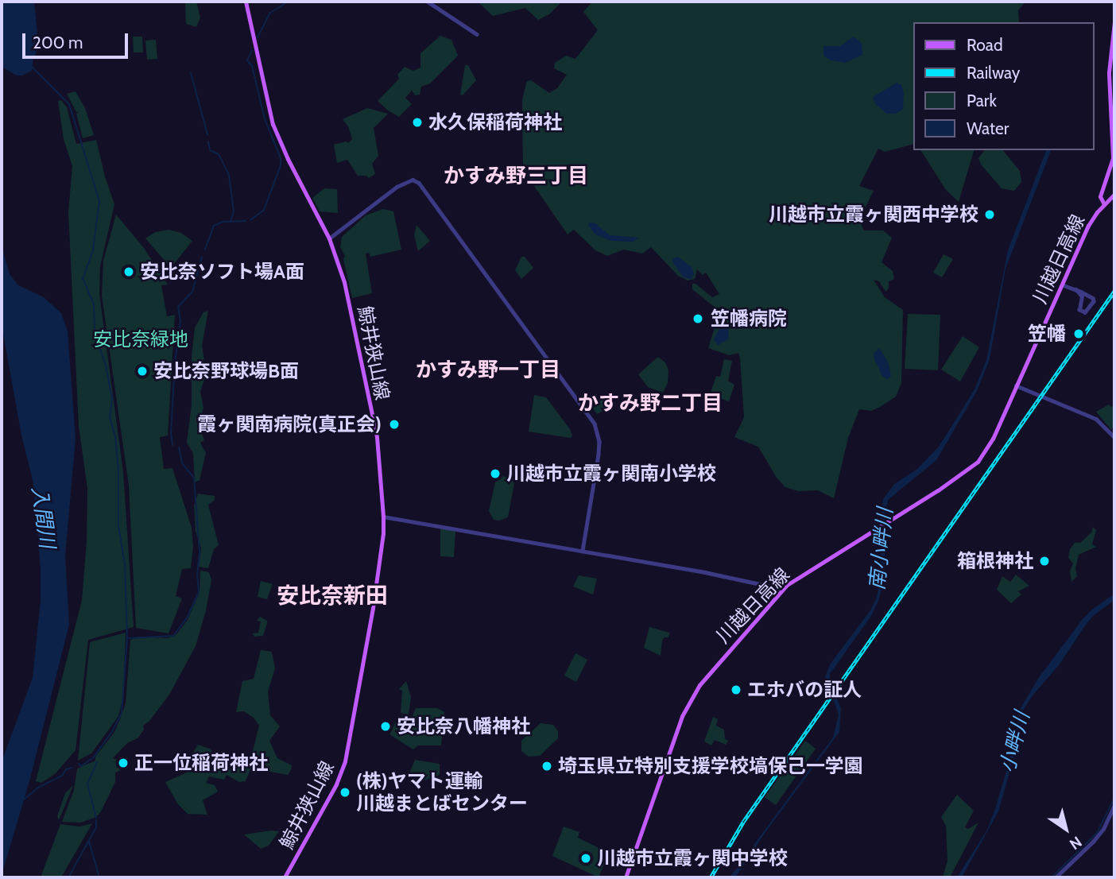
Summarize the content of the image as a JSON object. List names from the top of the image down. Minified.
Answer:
{"streets":{"main road":["川越日高線","鯨井狭山線"]},"districts":["かすみ野三丁目","かすみ野一丁目","かすみ野二丁目","安比奈新田"],"water":["入間川","南小畔川","小畔川"],"parks":["安比奈緑地"],"places":["水久保稲荷神社","川越市立霞ヶ関西中学校","安比奈ソフト場A面","笠幡病院","笠幡","安比奈野球場B面","霞ヶ関南病院(真正会)","川越市立霞ヶ関南小学校","箱根神社","エホバの証人","安比奈八幡神社","正一位稲荷神社","埼玉県立特別支援学校塙保己一学園","(株)ヤマト運輸 川越まとばセンター","川越市立霞ヶ関中学校"],"legend":["Road","Railway","Park","Water"],"scale_bar":"200 m","north":"bottom right"}
